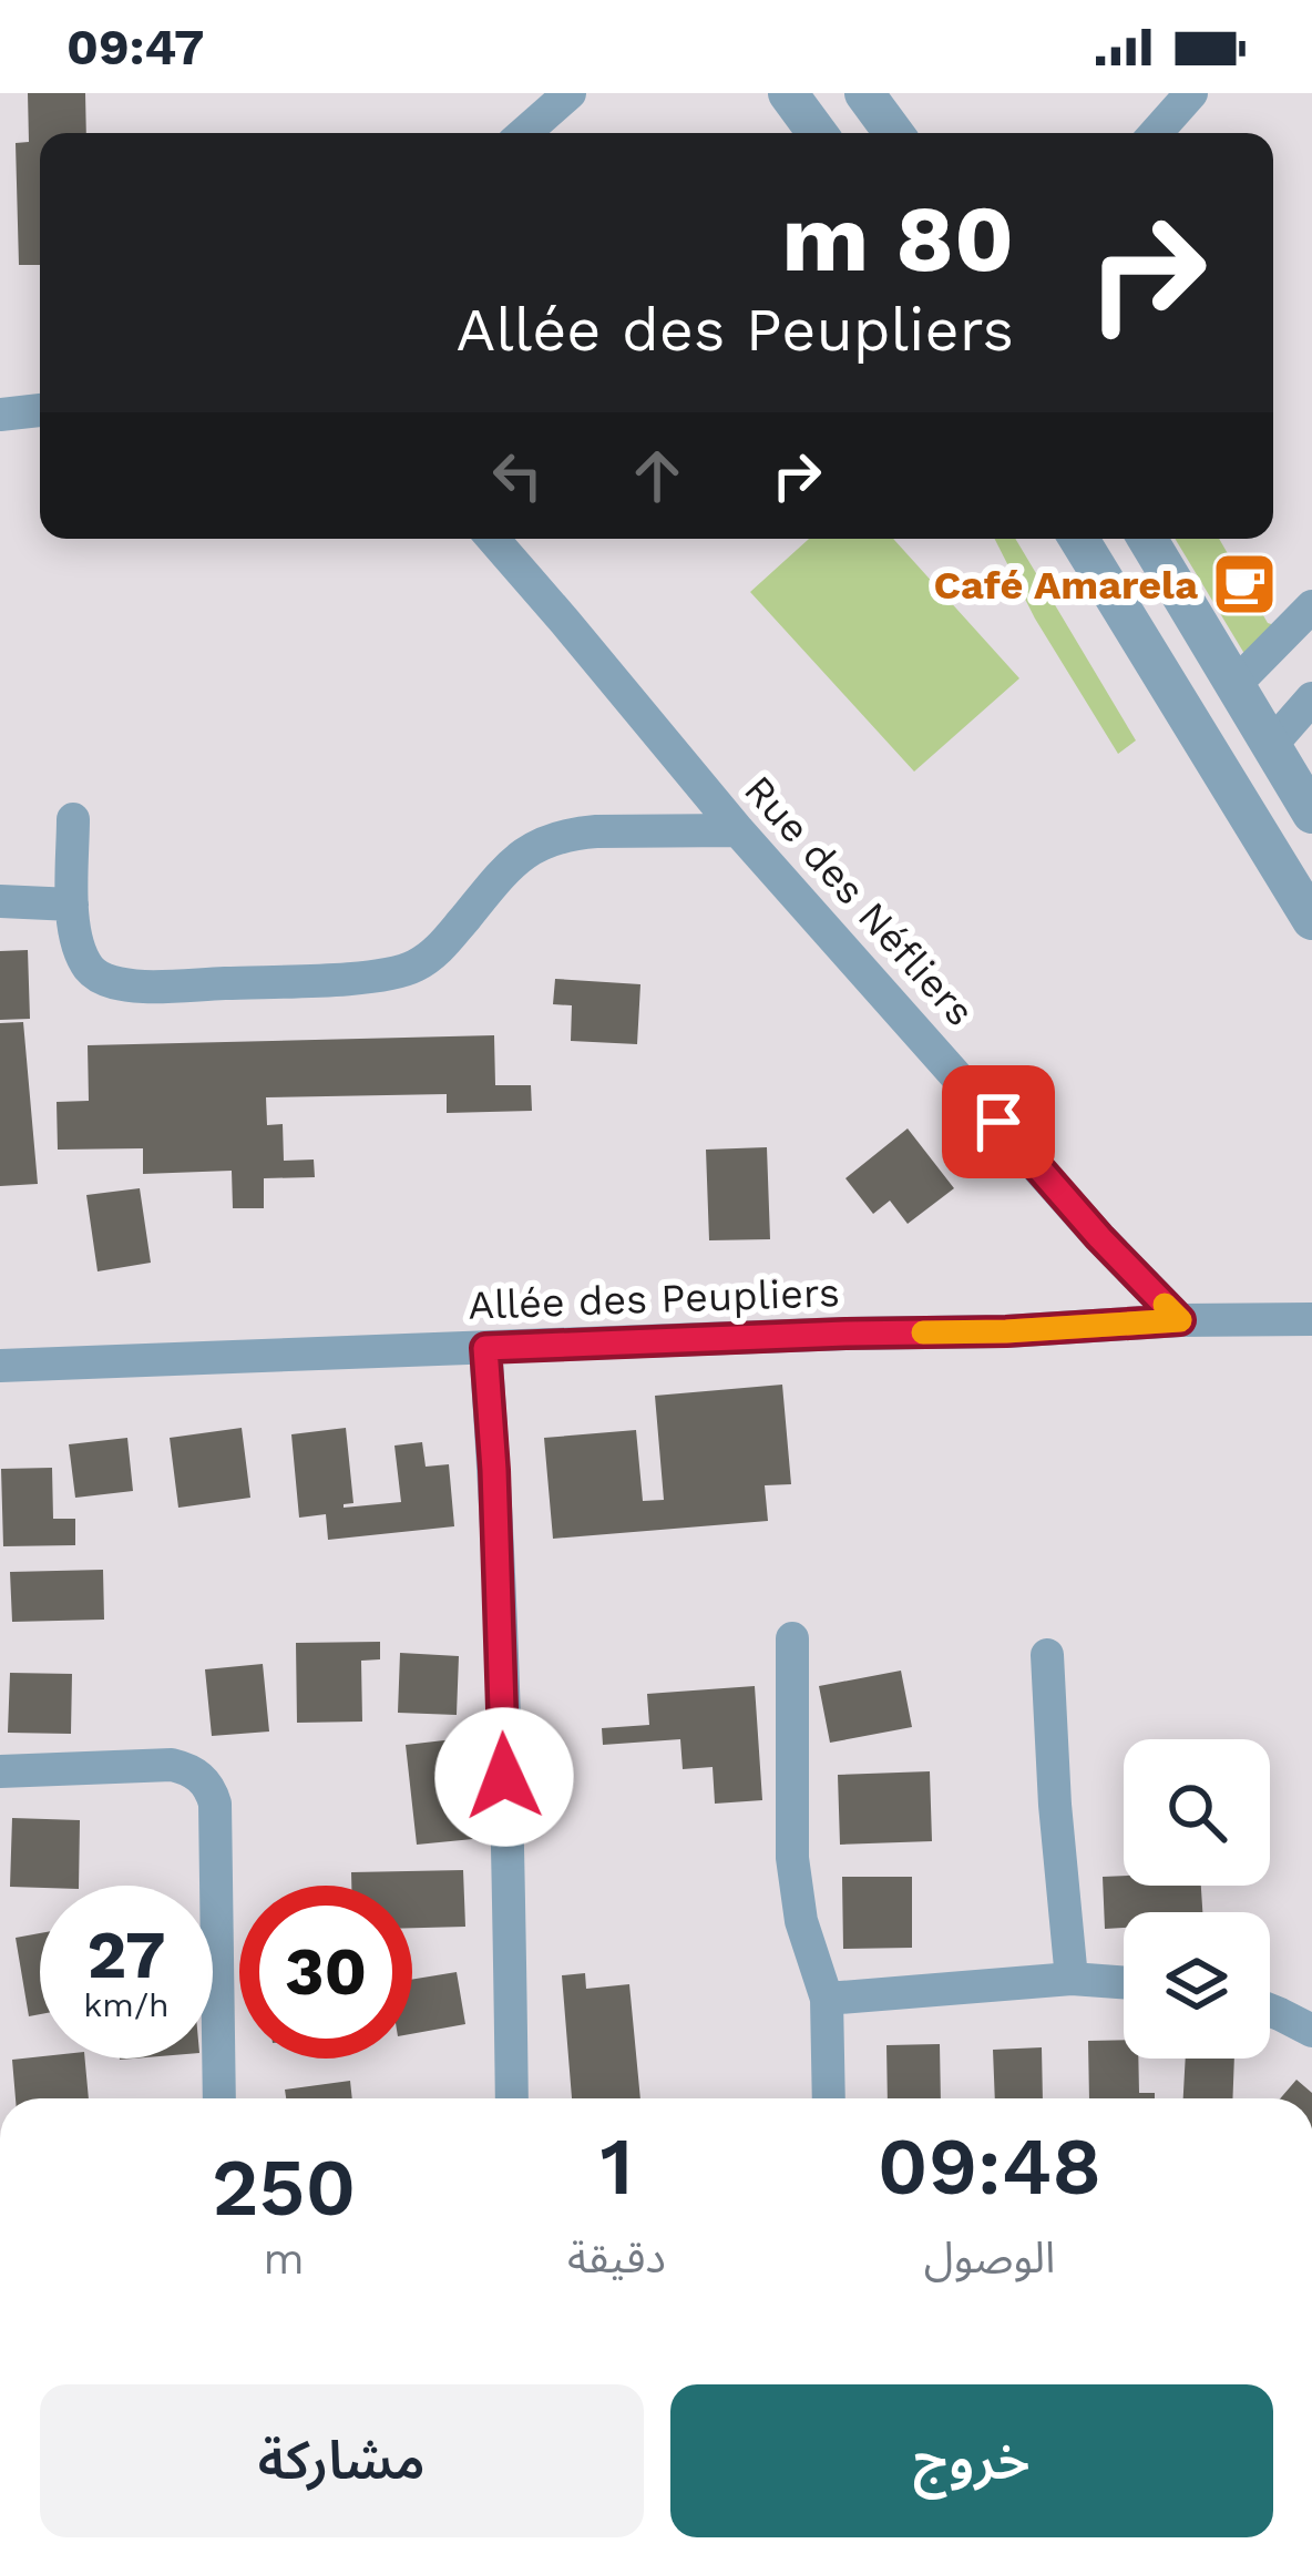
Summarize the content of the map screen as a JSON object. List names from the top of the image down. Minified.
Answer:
{"streets":{"street":["Rue des Néfliers","Allée des Peupliers"]},"crossings":[["Rue des Néfliers","Allée des Peupliers"]],"places":{"cafe":["Café Amarela"]},"page":{"status":"09:47","turn":["80 m","Allée des Peupliers"],"speed":"27 km/h","limit":"30","eta":["09:48","الوصول","1","دقيقة","250","m"],"buttons":["خروج","مشاركة"]}}
